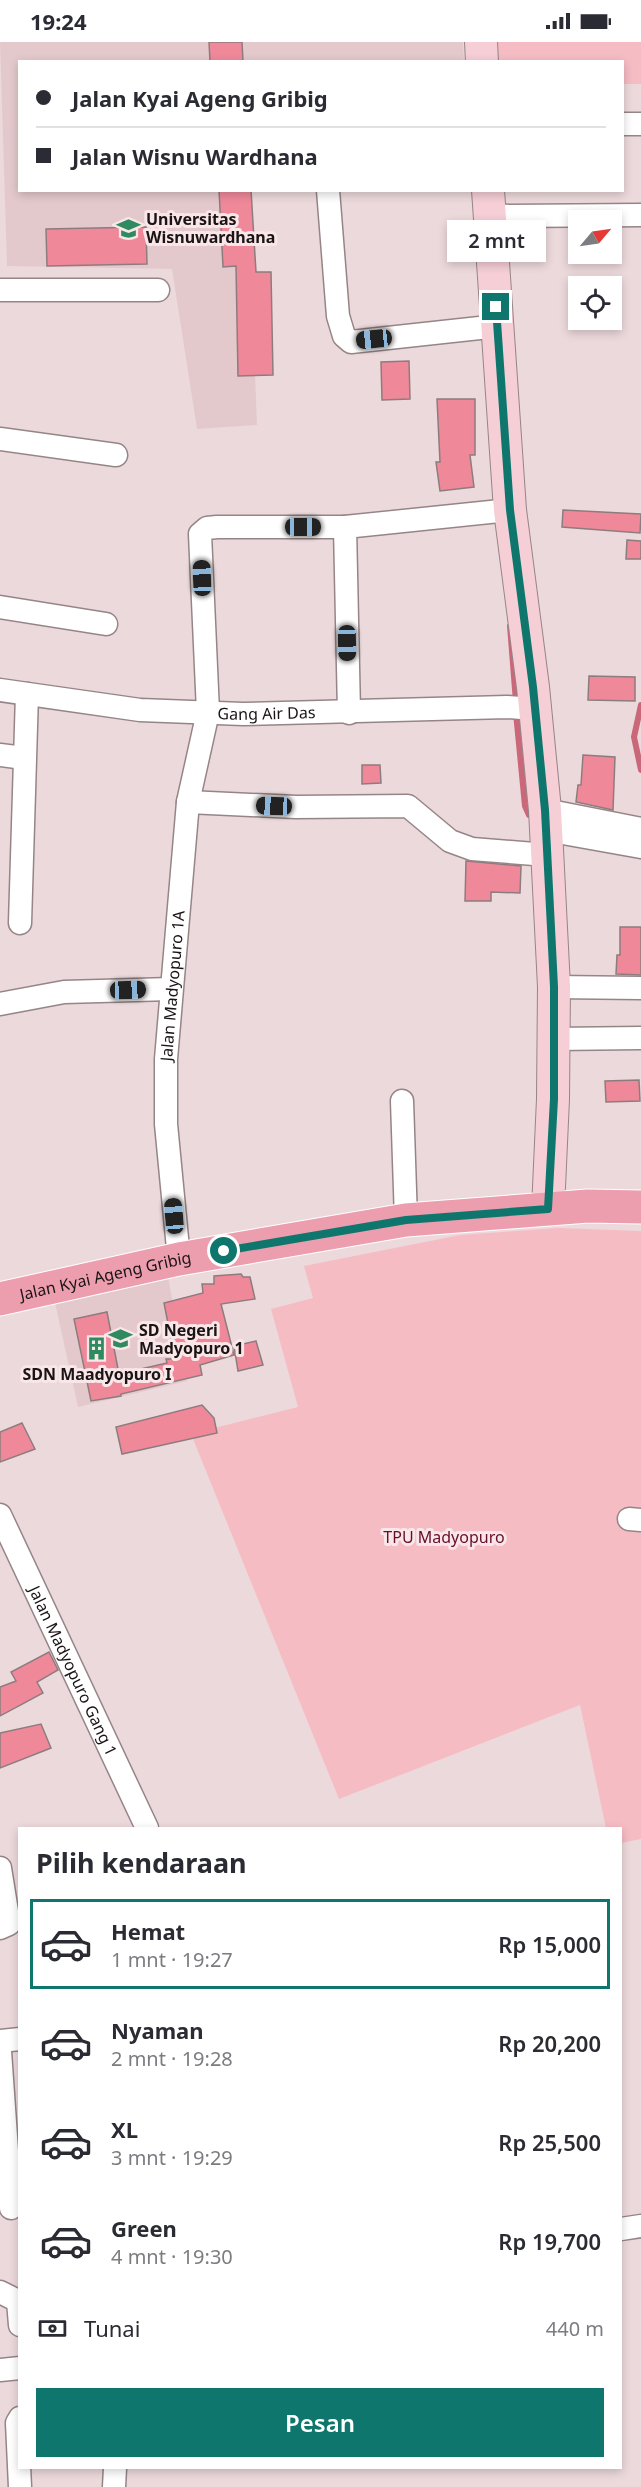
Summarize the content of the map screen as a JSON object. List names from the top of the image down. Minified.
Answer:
{"streets":{"main road":["Jalan Kyai Ageng Gribig"],"street":["Gang Air Das","Jalan Madyopuro 1A","Jalan Madyopuro Gang 1"]},"crossings":[["Gang Air Das","Jalan Madyopuro 1A"],["Jalan Madyopuro 1A","Jalan Kyai Ageng Gribig"]],"parks":["TPU Madyopuro"],"places":{"school or university":["Universitas Wisnuwardhana","SD Negeri Madyopuro 1"],"building":["SDN Maadyopuro I"]},"north":"top right","page":{"status":"19:24","banner":["Jalan Kyai Ageng Gribig","Jalan Wisnu Wardhana"],"bubble":"2 mnt","heading":"Pilih kendaraan","list":[{"name":"Hemat","note":"1 mnt · 19:27","value":"Rp 15,000"},{"name":"Nyaman","note":"2 mnt · 19:28","value":"Rp 20,200"},{"name":"XL","note":"3 mnt · 19:29","value":"Rp 25,500"},{"name":"Green","note":"4 mnt · 19:30","value":"Rp 19,700"}],"pay":["Tunai","440 m"],"buttons":"Pesan"}}
